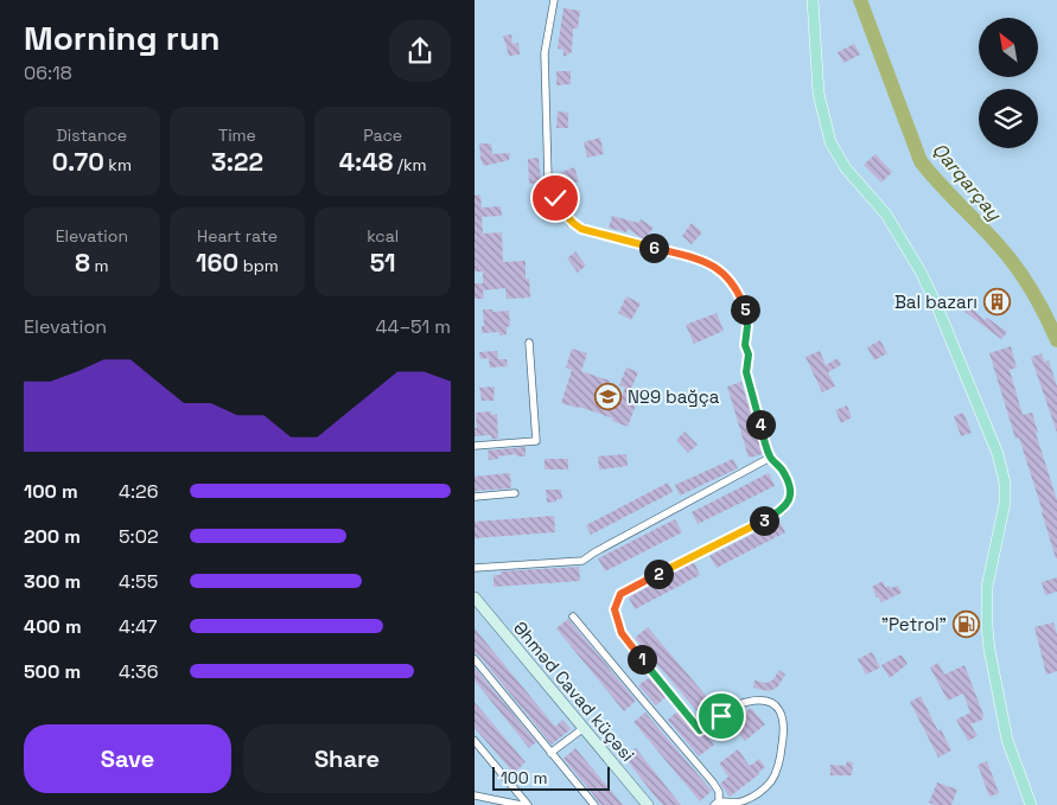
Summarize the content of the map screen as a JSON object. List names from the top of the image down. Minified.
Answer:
{"streets":{"street":["Əhməd Cavad küçəsi"]},"water":["Qarqarçay"],"places":{"building":["Bal bazarı"],"school or university":["№9 bağça"],"fuel station":["\"Petrol\""]},"scale_bar":"100 m","north":"top left","page":{"heading":["Morning run","06:18"],"stats":[["Distance","0.70 km"],["Time","3:22"],["Pace","4:48 /km"],["Elevation","8 m"],["Heart rate","160 bpm"],["kcal","51"]],"pins":["6","5","4","3","2","1"],"chart":["Elevation","44–51 m"],"list":[{"name":"100 m","note":"4:26"},{"name":"200 m","note":"5:02"},{"name":"300 m","note":"4:55"},{"name":"400 m","note":"4:47"},{"name":"500 m","note":"4:36"}],"buttons":["Save","Share"],"scale":"100 m"}}
